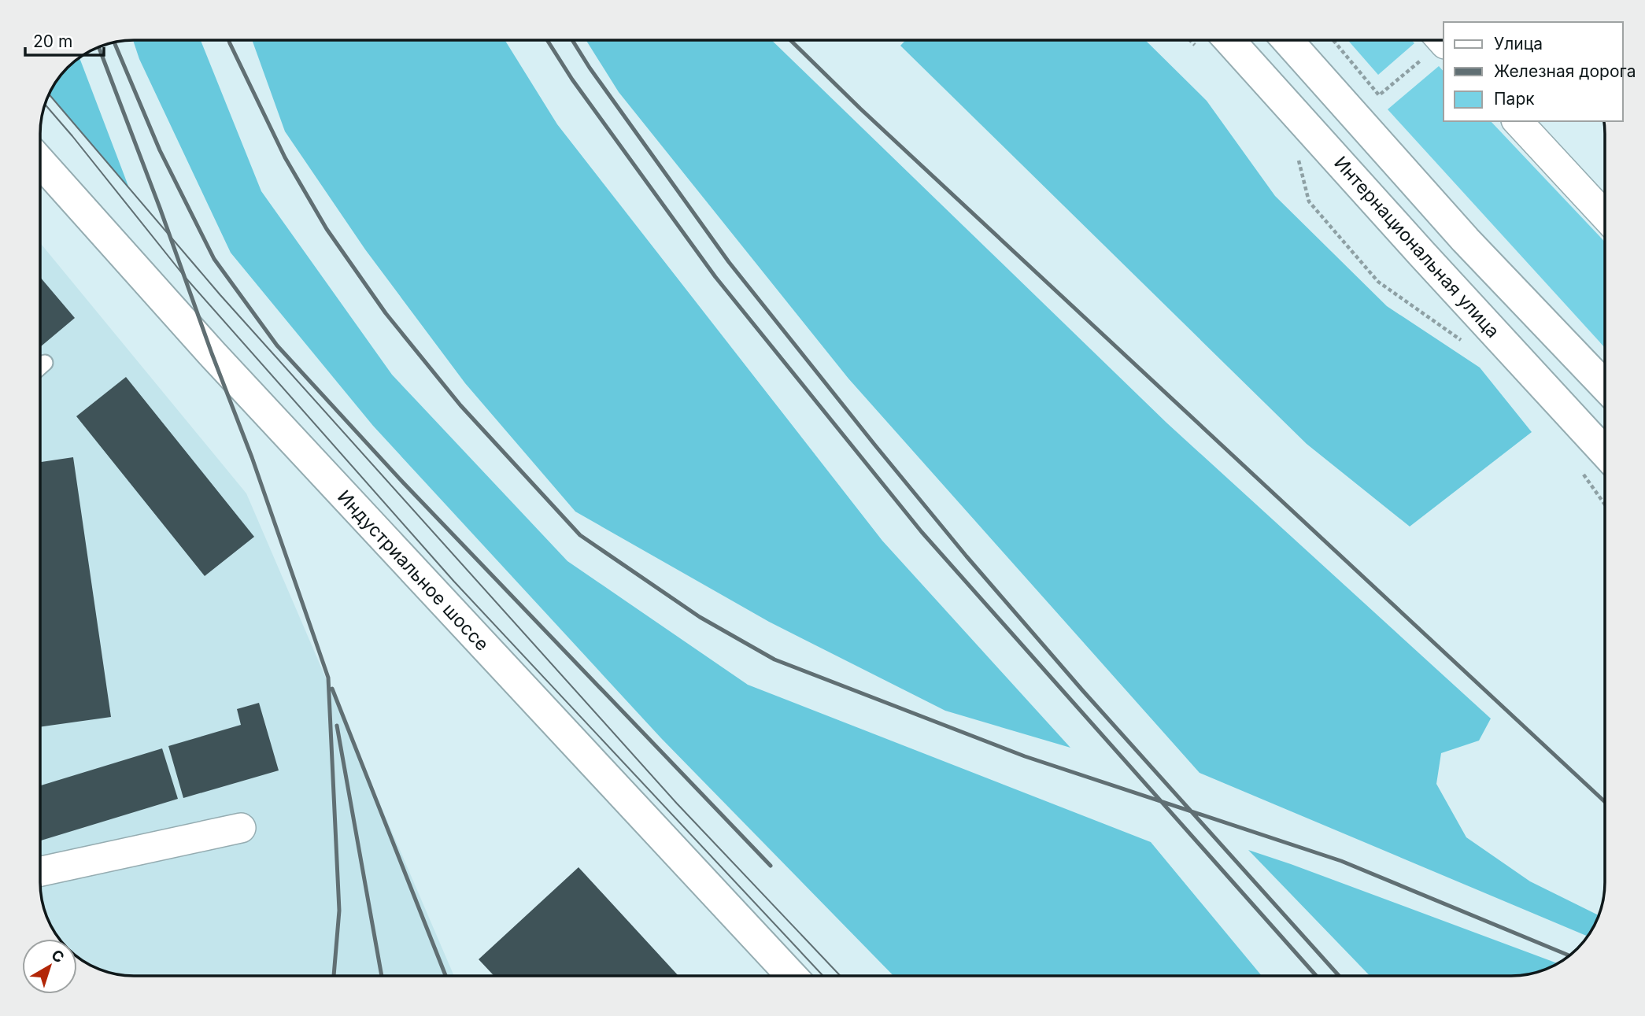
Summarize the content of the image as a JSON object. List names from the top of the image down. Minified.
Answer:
{"streets":{"main road":["Интернациональная улица","Индустриальное шоссе"]},"legend":["Улица","Железная дорога","Парк"],"scale_bar":"20 m","north":"top right"}
